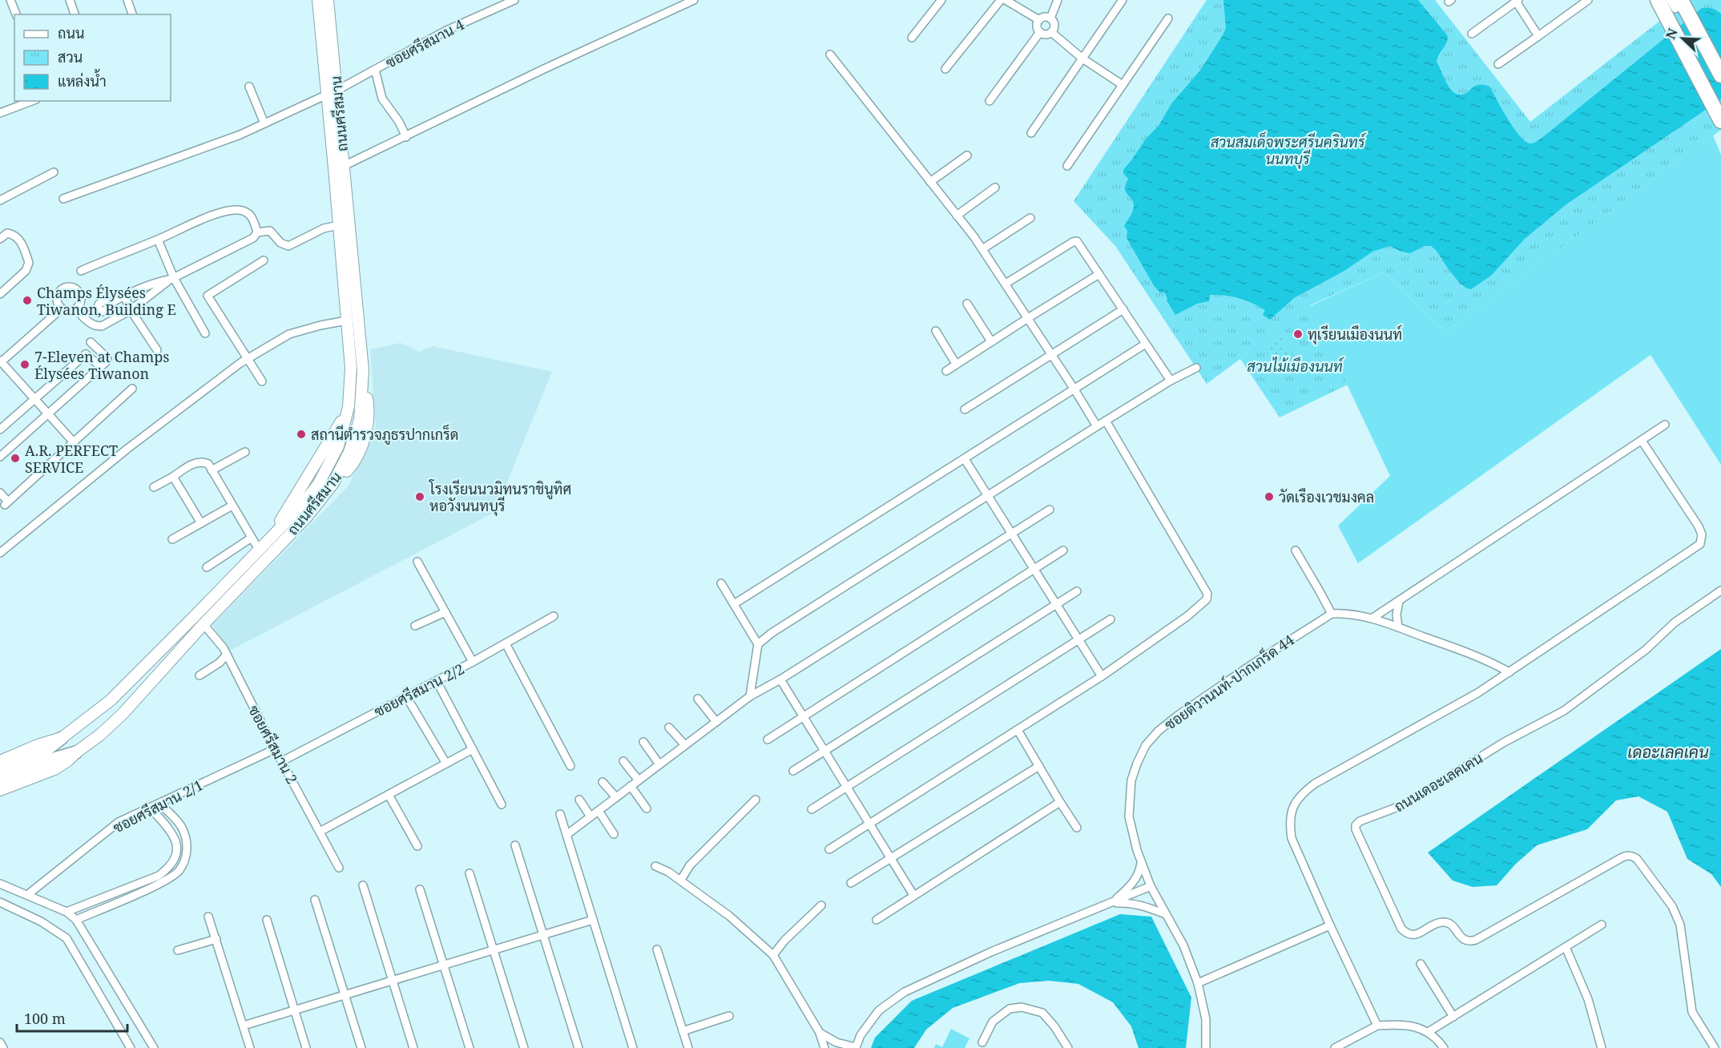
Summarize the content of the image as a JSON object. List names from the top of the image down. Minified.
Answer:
{"streets":{"main road":["ถนนศรีสมาน"],"street":["ซอยศรีสมาน 4","ซอยติวานนท์-ปากเกร็ด 44","ซอยศรีสมาน 2/2","ซอยศรีสมาน 2","ถนนเดอะเลคเคน","ซอยศรีสมาน 2/1"]},"crossings":[["ซอยศรีสมาน 4","ถนนศรีสมาน"],["ถนนศรีสมาน","ซอยศรีสมาน 2"],["ซอยศรีสมาน 2/2","ซอยศรีสมาน 2"],["ซอยศรีสมาน 2","ซอยศรีสมาน 2/1"]],"water":["เดอะเลคเคน"],"parks":["สวนสมเด็จพระศรีนครินทร์ นนทบุรี","สวนไม้เมืองนนท์"],"places":["Champs Élysées Tiwanon, Building E","ทุเรียนเมืองนนท์","7-Eleven at Champs Élysées Tiwanon","สถานีตำรวจภูธรปากเกร็ด","A.R. PERFECT SERVICE","โรงเรียนนวมิทนราชินูทิศ หอวังนนทบุรี","วัดเรืองเวชมงคล"],"legend":["ถนน","สวน","แหล่งน้ำ"],"scale_bar":"100 m","north":"top left"}
